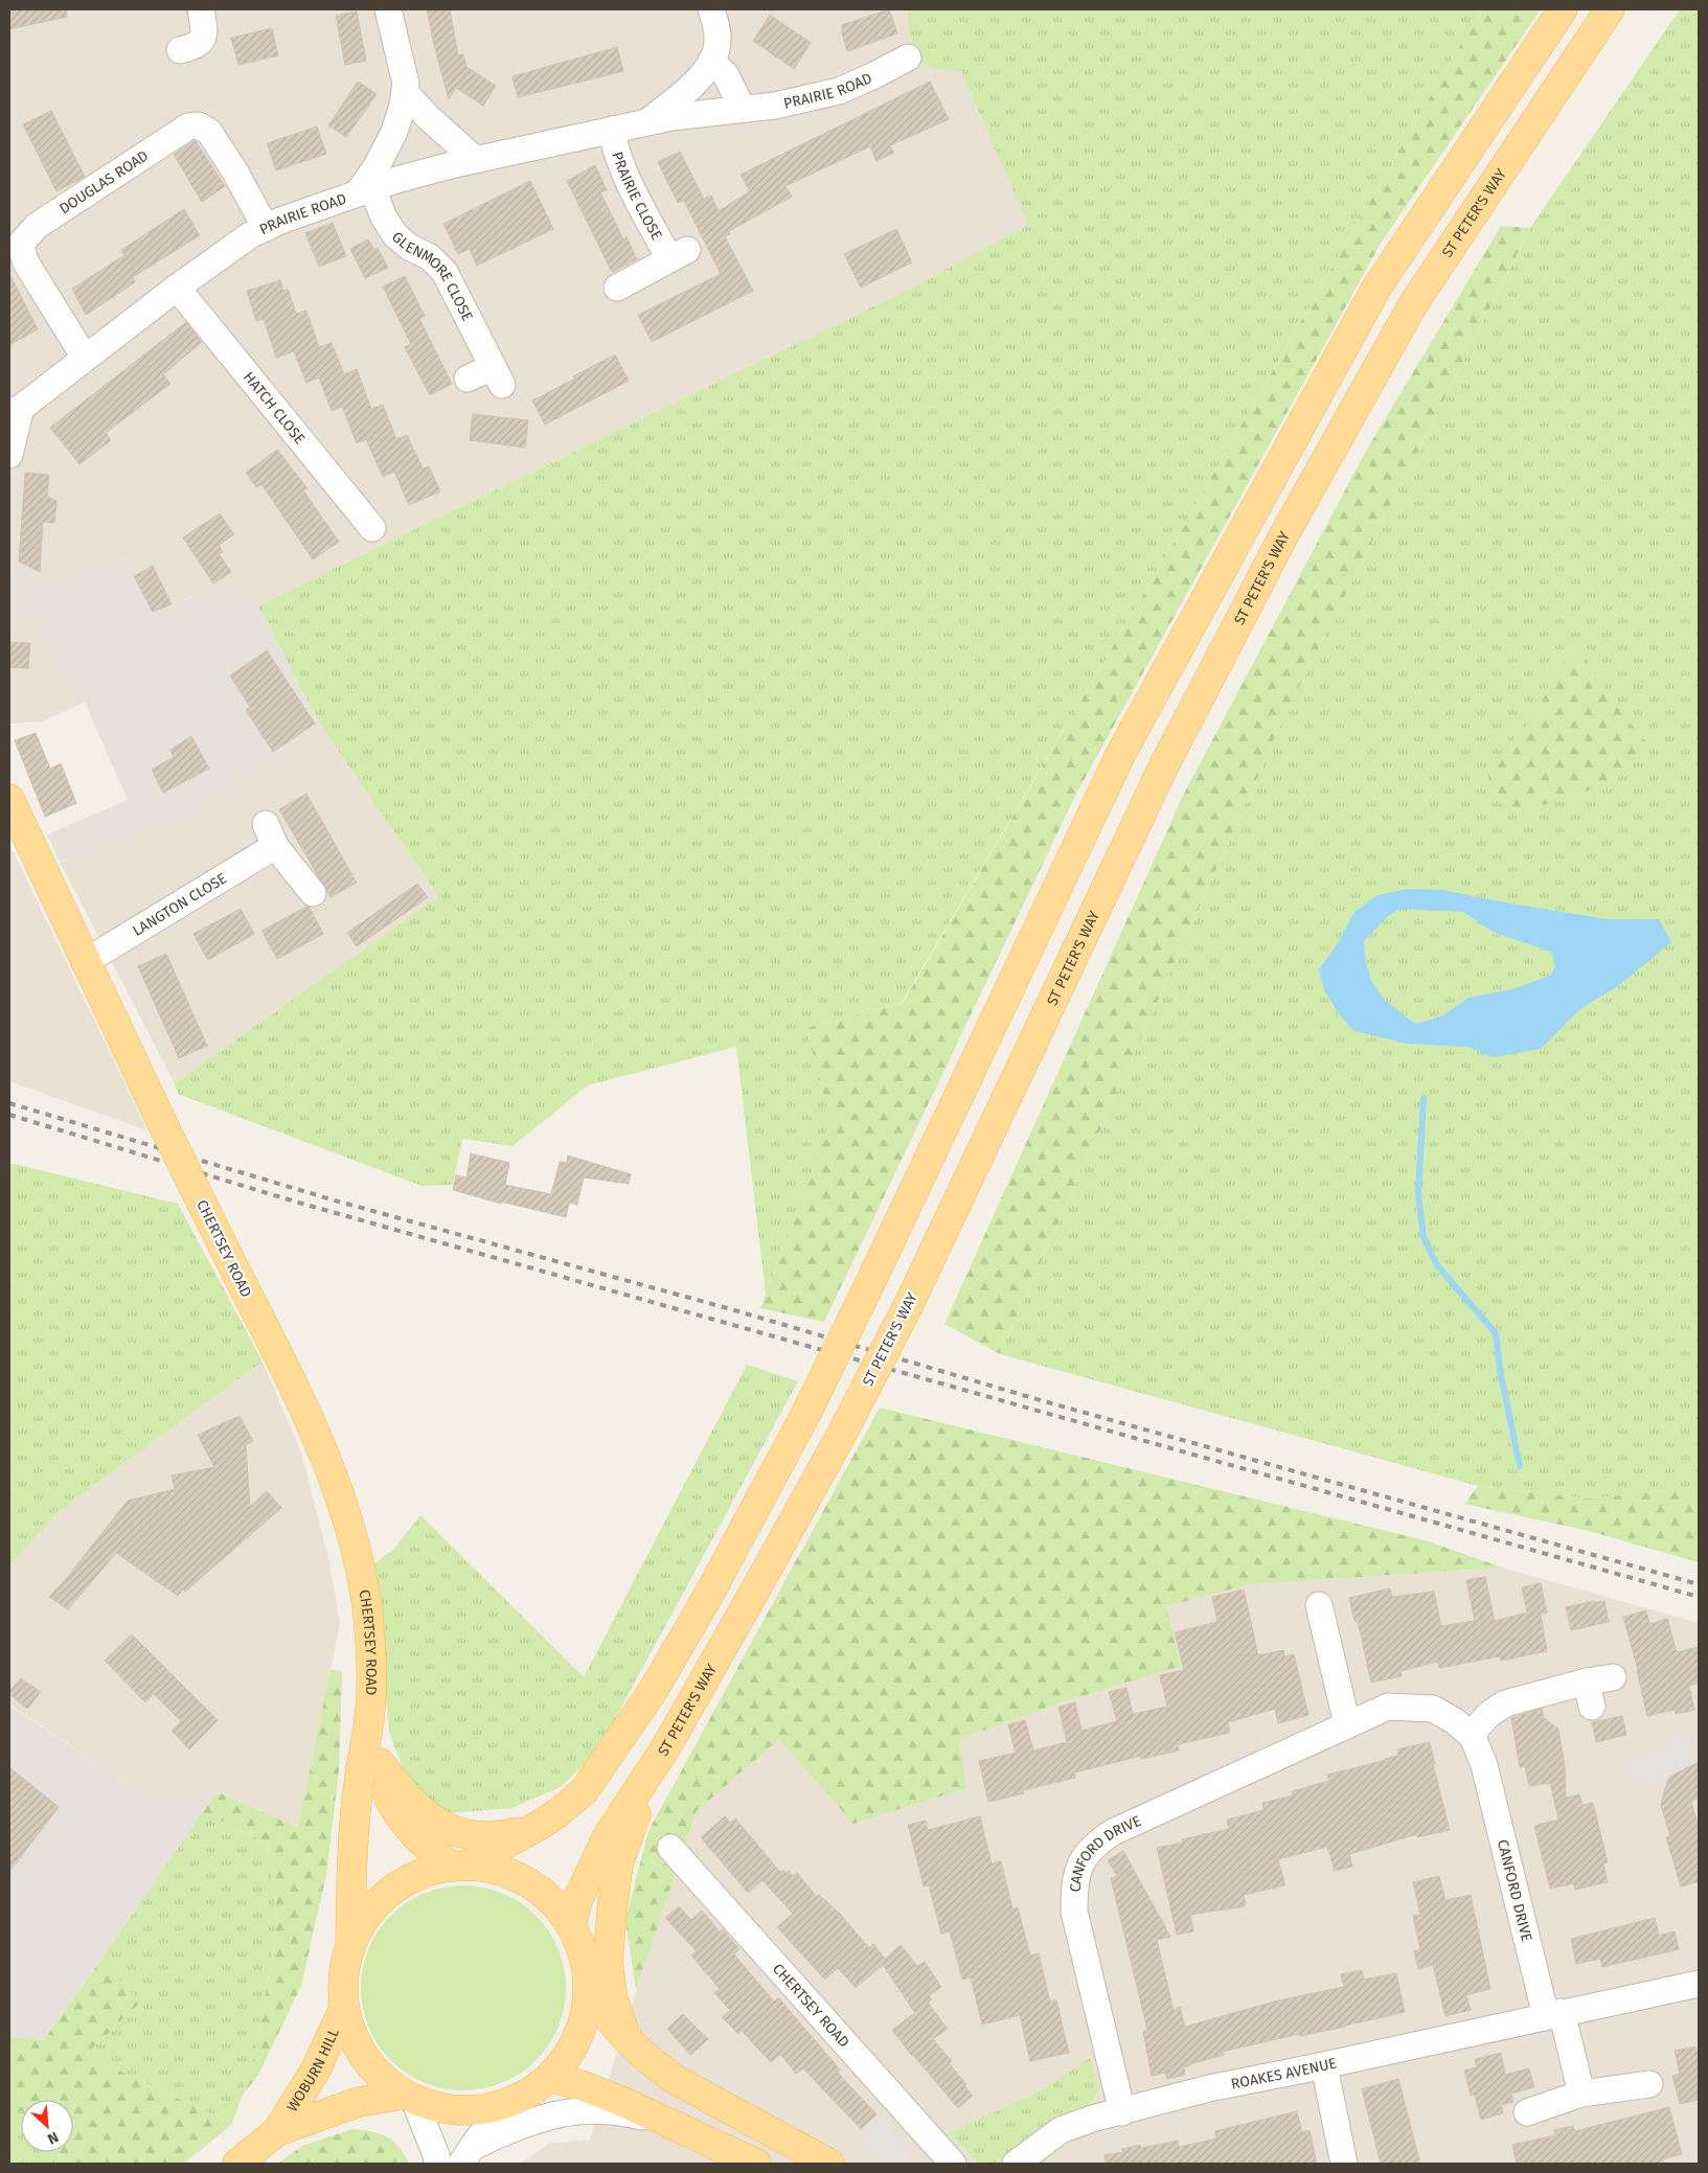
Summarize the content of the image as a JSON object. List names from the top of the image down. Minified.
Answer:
{"streets":{"main road":["ST PETER'S WAY","CHERTSEY ROAD","WOBURN HILL"],"street":["PRAIRIE ROAD","DOUGLAS ROAD","PRAIRIE CLOSE","GLENMORE CLOSE","HATCH CLOSE","LANGTON CLOSE","CANFORD DRIVE","ROAKES AVENUE"]},"crossings":[["PRAIRIE ROAD","DOUGLAS ROAD"],["PRAIRIE ROAD","PRAIRIE CLOSE"],["PRAIRIE ROAD","GLENMORE CLOSE"],["PRAIRIE ROAD","HATCH CLOSE"],["LANGTON CLOSE","CHERTSEY ROAD"],["CANFORD DRIVE","ROAKES AVENUE"]],"north":"bottom right"}
